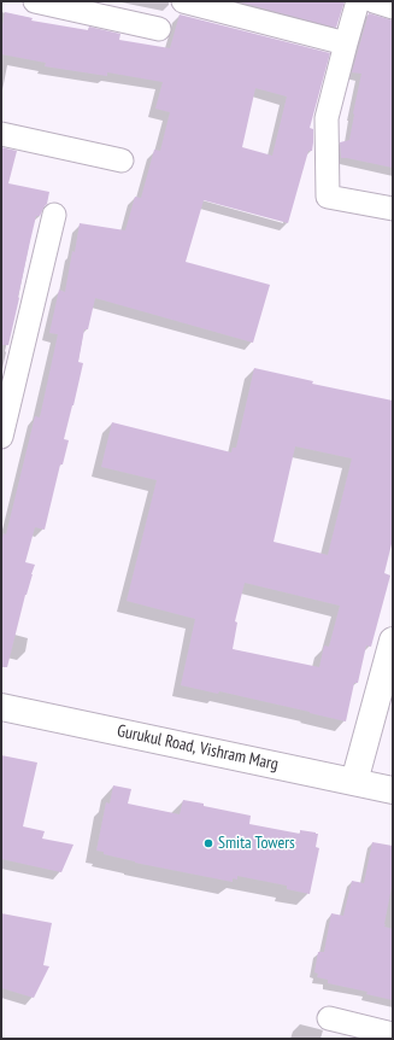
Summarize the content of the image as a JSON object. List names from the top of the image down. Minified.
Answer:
{"streets":{"street":["Gurukul Road, Vishram Marg"]},"places":["Smita Towers"]}
